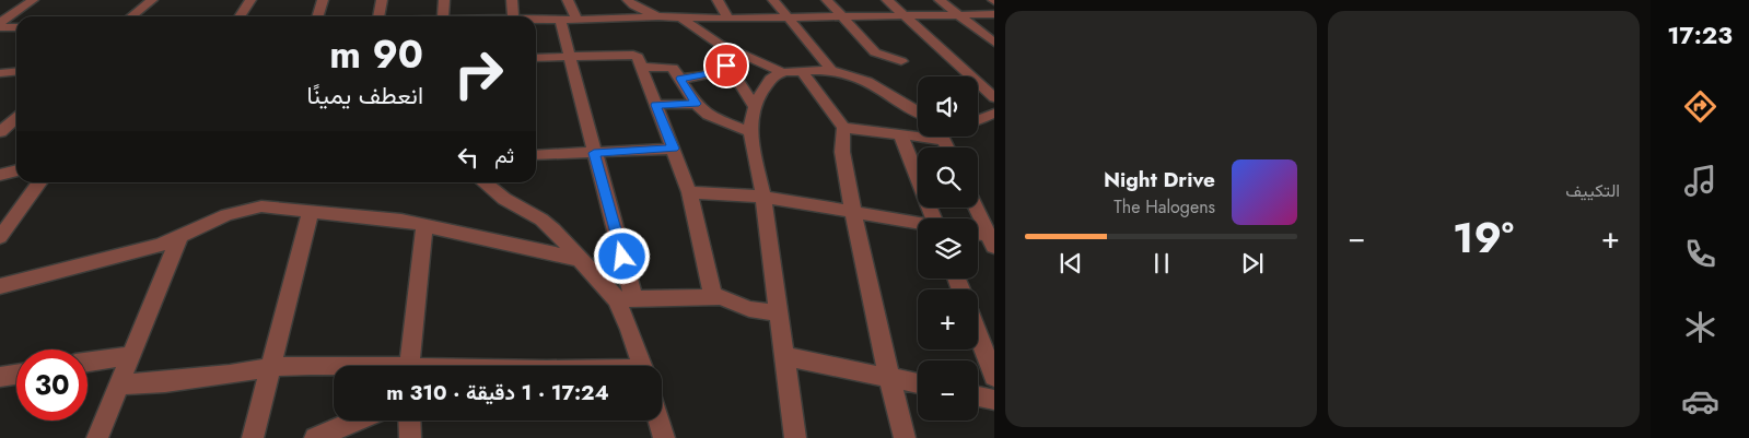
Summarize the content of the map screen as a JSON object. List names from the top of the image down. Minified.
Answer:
{"page":{"tabs":"17:23","tile":"التكييف","turn":["90 m","انعطف يمينًا"],"map_buttons":["+","−"],"then":"ثم","song":["Night Drive","The Halogens"],"heat":["−","19°","+"],"limit":"30","trip":"17:24 · 1 دقيقة · 310 m"}}
